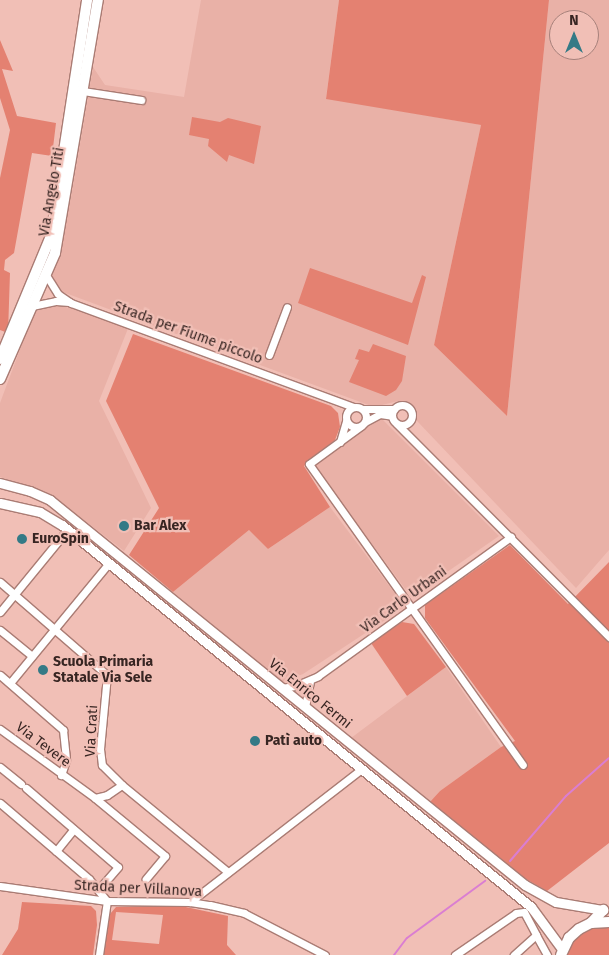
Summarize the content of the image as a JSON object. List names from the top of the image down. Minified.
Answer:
{"streets":{"main road":["Via Angelo Titi"],"street":["Strada per Fiume piccolo","Via Carlo Urbani","Via Enrico Fermi","Via Crati","Via Tevere","Strada per Villanova"]},"crossings":[["Via Angelo Titi","Strada per Fiume piccolo"],["Via Carlo Urbani","Via Enrico Fermi"]],"places":["Bar Alex","EuroSpin","Scuola Primaria Statale Via Sele","Patì auto"],"north":"top"}
